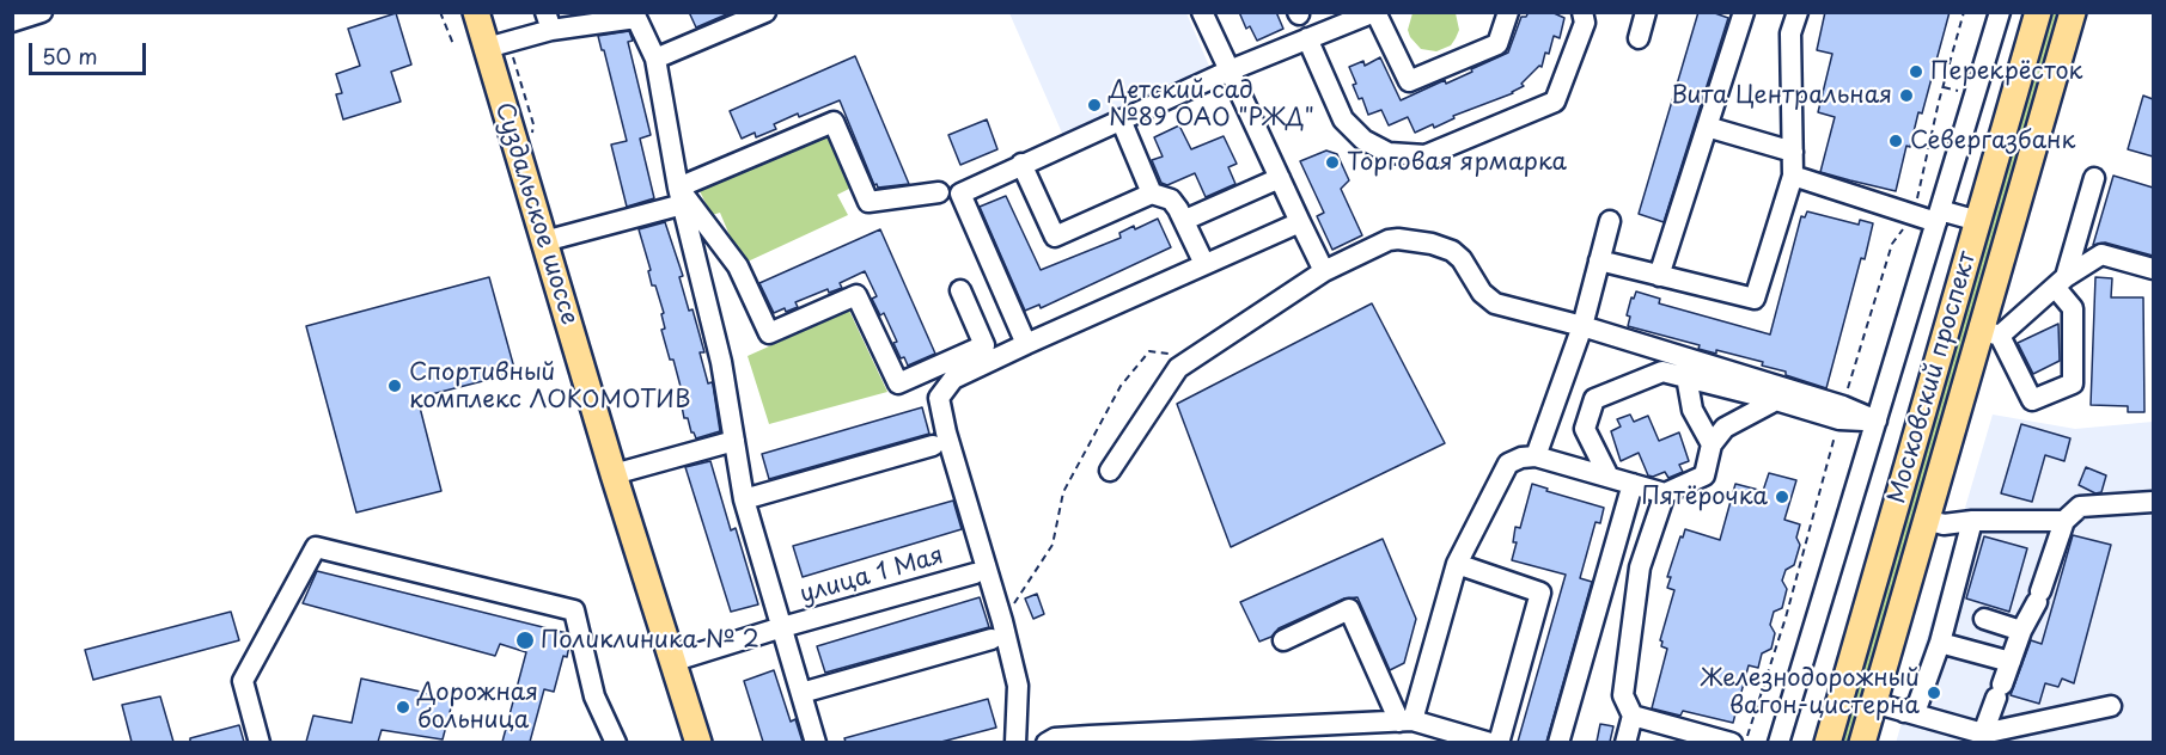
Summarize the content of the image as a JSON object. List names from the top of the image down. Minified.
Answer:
{"streets":{"main road":["Суздальское шоссе","Московский проспект"],"street":["улица 1 Мая"]},"crossings":[["Суздальское шоссе","улица 1 Мая"]],"places":["Перекрёсток","Вита Центральная","Детский сад №89 ОАО \"РЖД\"","Севергазбанк","Торговая ярмарка","Спортивный комплекс ЛОКОМОТИВ","Пятёрочка","Поликлиника № 2","Железнодорожный вагон-цистерна","Дорожная больница"],"scale_bar":"50 m"}
